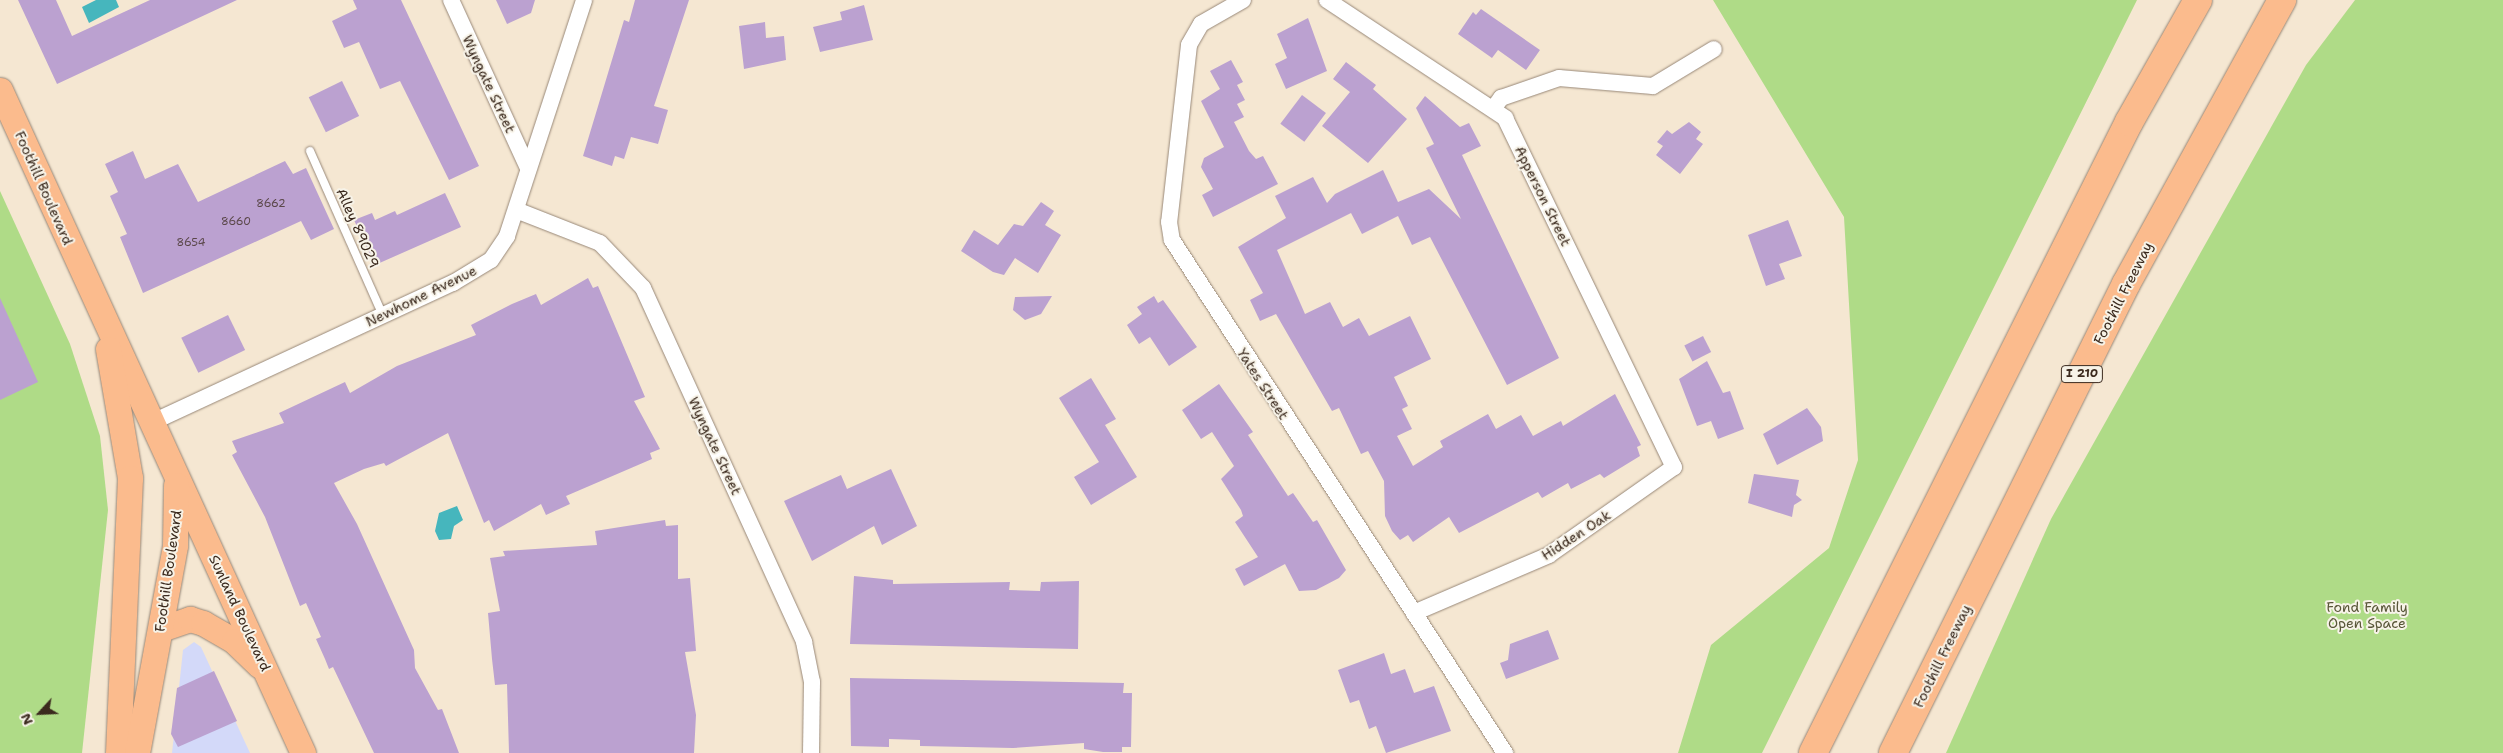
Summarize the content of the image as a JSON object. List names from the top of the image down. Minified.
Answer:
{"streets":{"highway":["Foothill Freeway","I 210"],"main road":["Foothill Boulevard","Sunland Boulevard"],"street":["Wyngate Street","Apperson Street","Newhome Avenue","Yates Street","Hidden Oak"],"lane":["Alley 89029"]},"crossings":[["Wyngate Street","Newhome Avenue"],["Foothill Boulevard","Newhome Avenue"],["Foothill Boulevard","Sunland Boulevard"],["Apperson Street","Hidden Oak"],["Alley 89029","Newhome Avenue"],["Yates Street","Hidden Oak"]],"parks":["Fond Family Open Space"],"house_numbers":["8662","8660","8654"],"north":"bottom left"}
